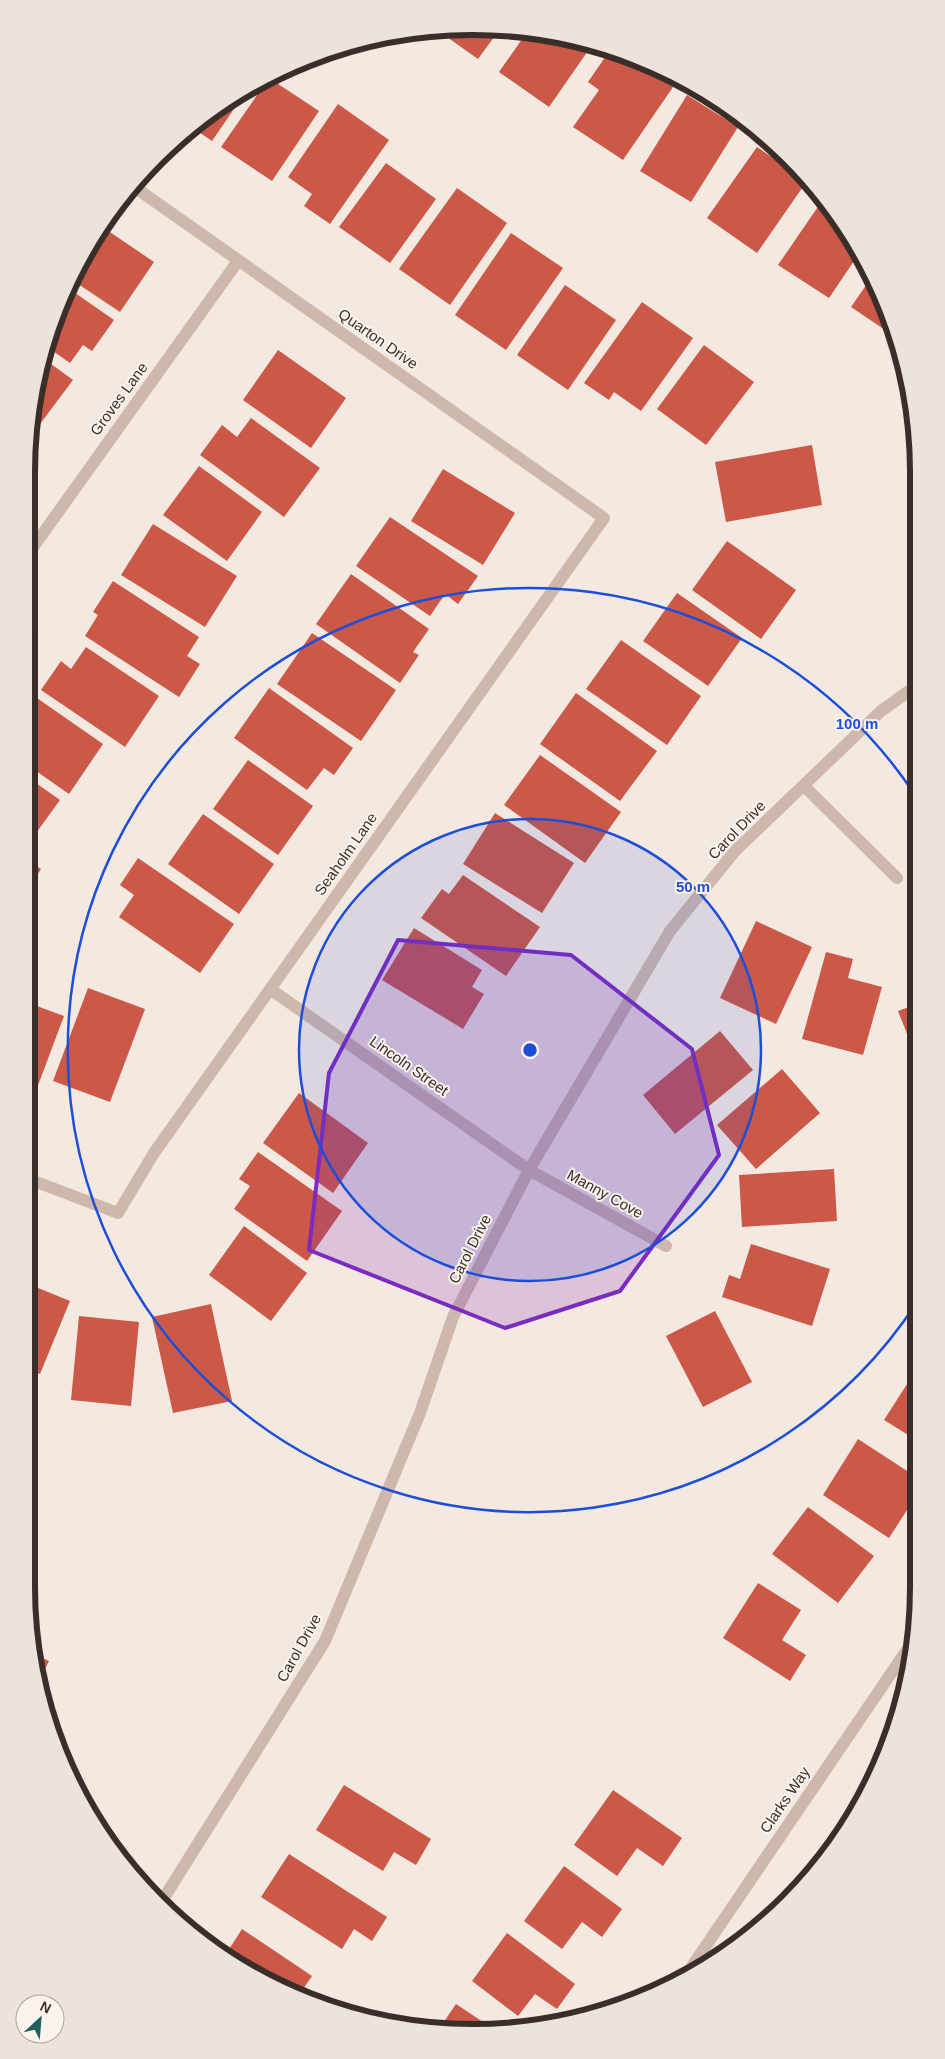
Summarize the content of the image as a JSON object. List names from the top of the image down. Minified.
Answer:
{"streets":{"street":["Quarton Drive","Groves Lane","Carol Drive","Seaholm Lane","Lincoln Street","Manny Cove","Clarks Way"]},"crossings":[["Quarton Drive","Groves Lane"],["Quarton Drive","Seaholm Lane"],["Carol Drive","Lincoln Street"],["Carol Drive","Manny Cove"],["Seaholm Lane","Lincoln Street"],["Lincoln Street","Manny Cove"]],"north":"top right","rings":["100 m","50 m"]}
